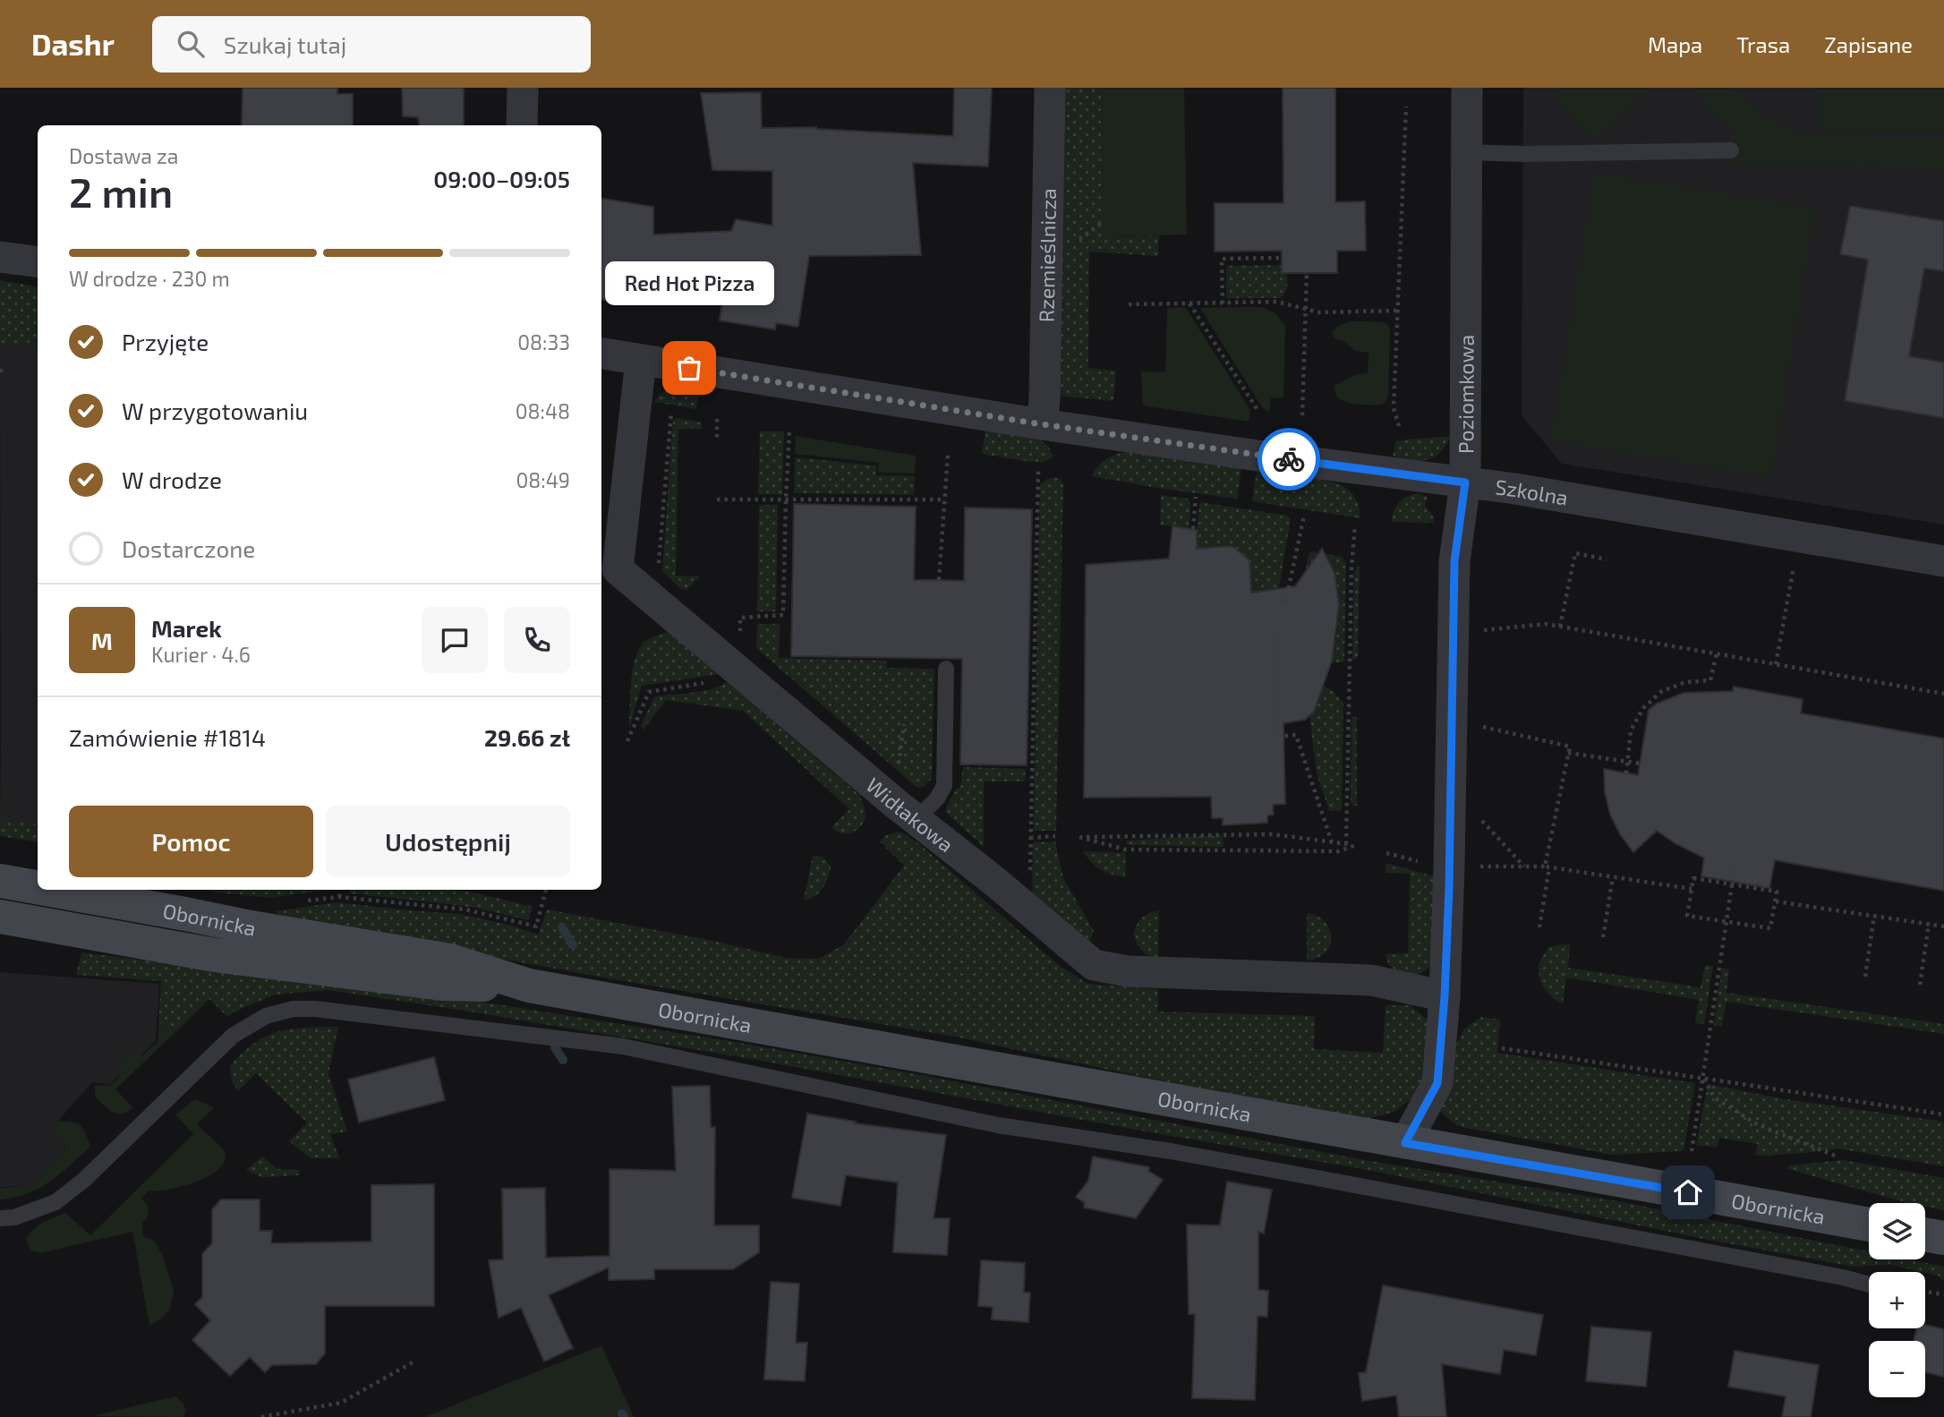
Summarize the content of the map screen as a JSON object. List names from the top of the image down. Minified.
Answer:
{"streets":{"main road":["Obornicka"],"street":["Rzemieślnicza","Poziomkowa","Szkolna","Widłakowa"]},"crossings":[["Rzemieślnicza","Szkolna"],["Poziomkowa","Szkolna"],["Poziomkowa","Widłakowa"],["Poziomkowa","Obornicka"],["Szkolna","Widłakowa"]],"places":["Red Hot Pizza"],"page":{"header":"Dashr","search":"Szukaj tutaj","nav":["Mapa","Trasa","Zapisane"],"heading":["2 min","Dostawa za","09:00–09:05"],"panel":["Marek","Kurier · 4.6","Zamówienie #1814","29.66 zł"],"bar":"W drodze · 230 m","bubble":"Red Hot Pizza","list":[["Przyjęte","08:33"],["W przygotowaniu","08:48"],["W drodze","08:49"],"Dostarczone"],"round":"M","buttons":["Pomoc","Udostępnij"],"map_buttons":["+","−"]}}
